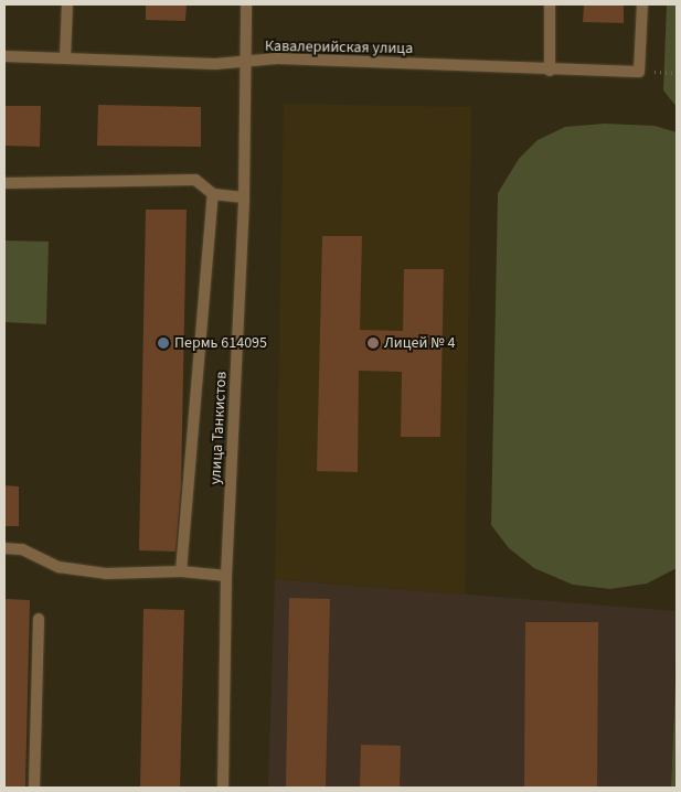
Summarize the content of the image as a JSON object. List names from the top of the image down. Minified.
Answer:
{"streets":{"street":["Кавалерийская улица","улица Танкистов"]},"crossings":[["Кавалерийская улица","улица Танкистов"]],"places":["Пермь 614095","Лицей № 4"]}
